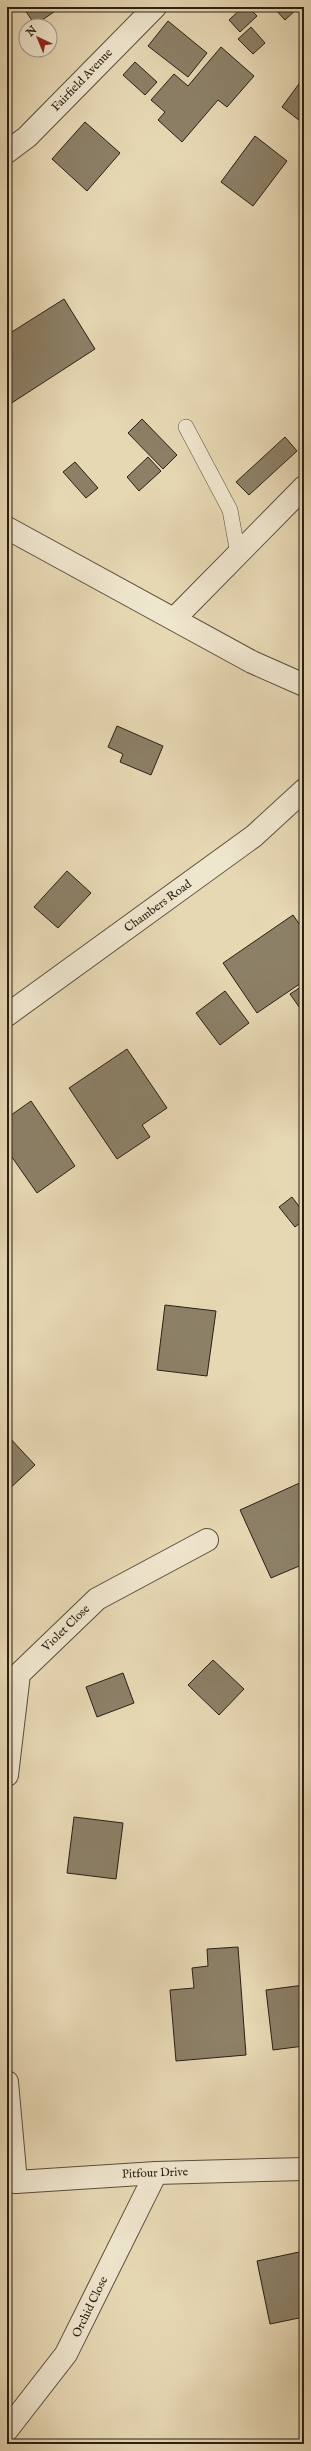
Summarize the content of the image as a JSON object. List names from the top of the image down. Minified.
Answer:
{"streets":{"street":["Fairfield Avenue","Chambers Road","Violet Close","Pitfour Drive","Orchid Close"]},"crossings":[["Pitfour Drive","Orchid Close"]],"north":"top left"}
